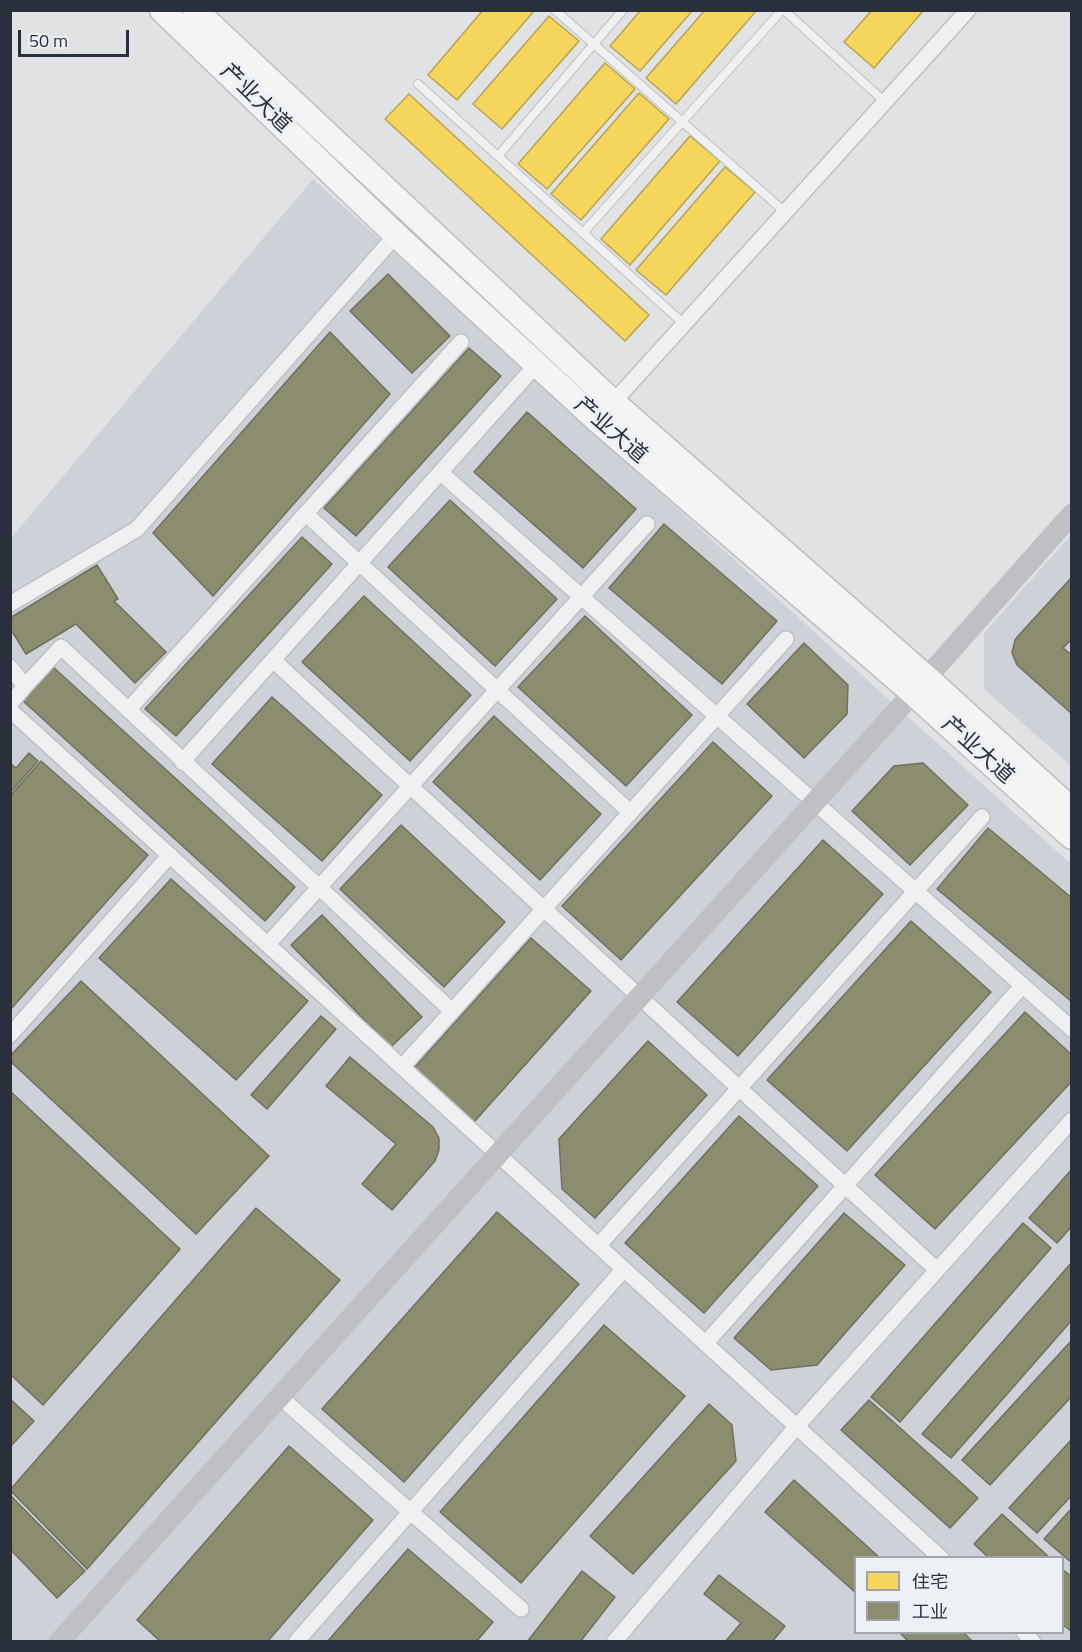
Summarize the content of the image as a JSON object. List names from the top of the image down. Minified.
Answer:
{"streets":{"main road":["产业大道"]},"legend":["住宅","工业"],"scale_bar":"50 m"}
